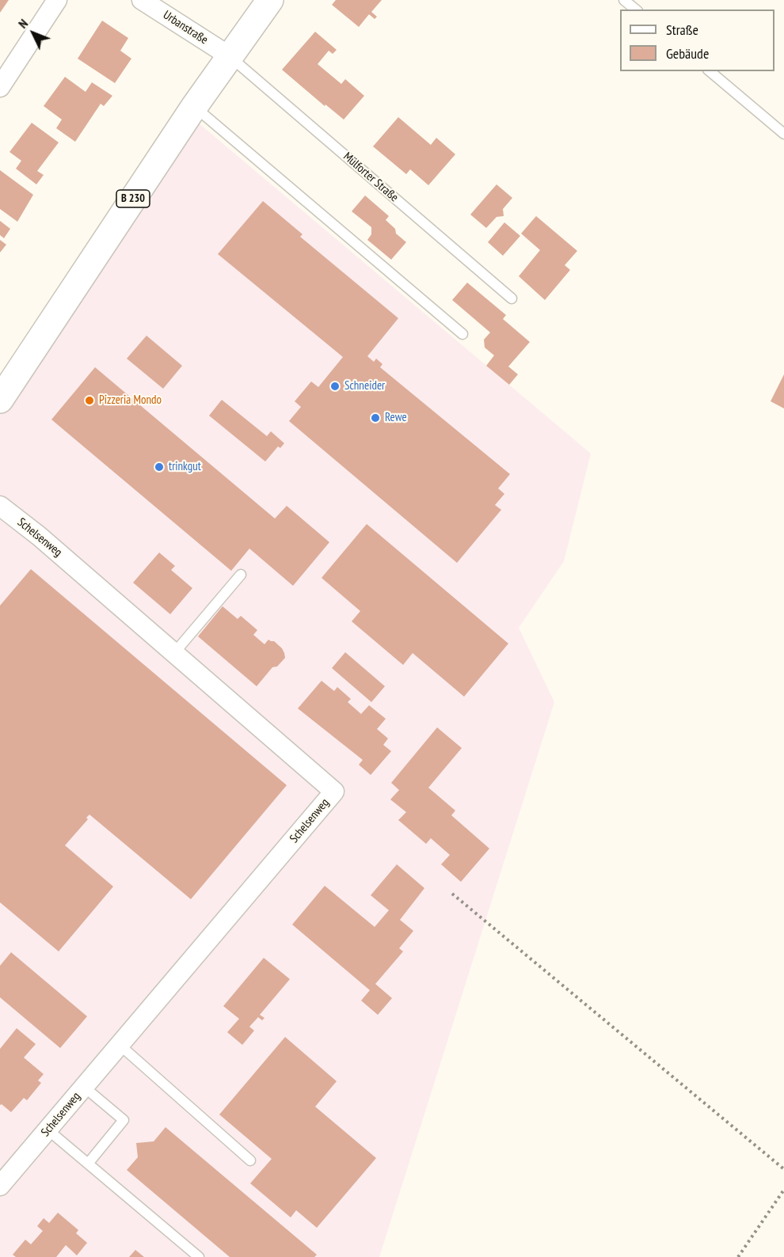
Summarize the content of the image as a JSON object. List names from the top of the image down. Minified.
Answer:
{"streets":{"main road":["B 230"],"street":["Urbanstraße","Schelsenweg"],"lane":["Mülforter Straße"]},"crossings":[["Urbanstraße","Mülforter Straße"],["Urbanstraße","B 230"],["Mülforter Straße","B 230"]],"places":["Schneider","Pizzeria Mondo","Rewe","trinkgut"],"legend":["Straße","Gebäude"],"north":"top left"}
